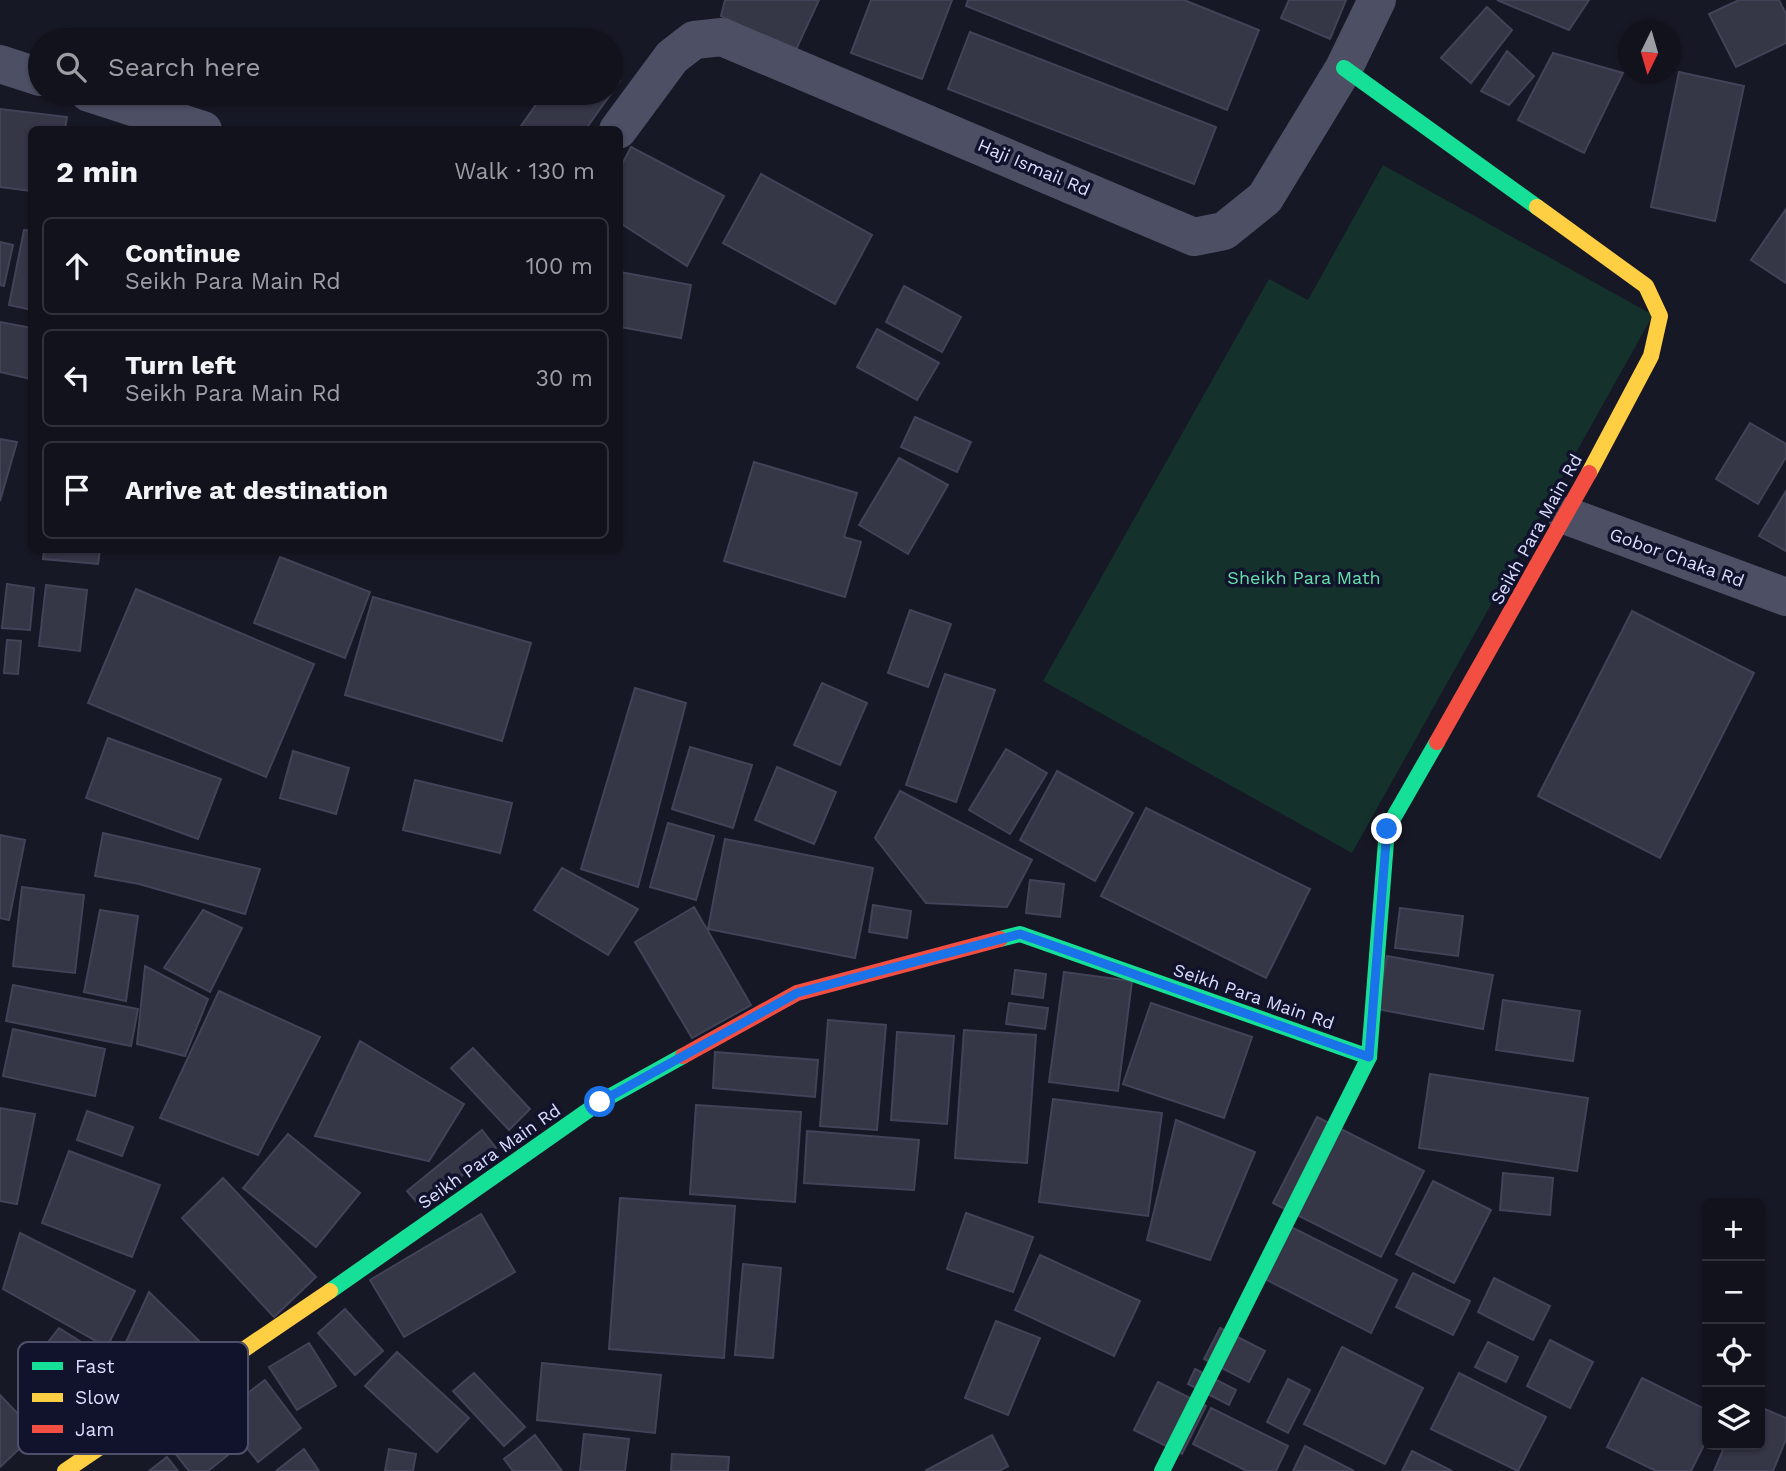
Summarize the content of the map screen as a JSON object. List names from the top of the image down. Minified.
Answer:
{"streets":{"street":["Haji Ismail Rd","Seikh Para Main Rd","Gobor Chaka Rd"]},"crossings":[["Haji Ismail Rd","Seikh Para Main Rd"],["Seikh Para Main Rd","Gobor Chaka Rd"]],"parks":["Sheikh Para Math"],"legend":["Fast","Slow","Jam"],"north":"bottom","page":{"search":"Search here","heading":["2 min","Walk · 130 m"],"list":[["Continue","Seikh Para Main Rd","100 m"],["Turn left","Seikh Para Main Rd","30 m"],"Arrive at destination"],"map_buttons":["+","−"]}}
